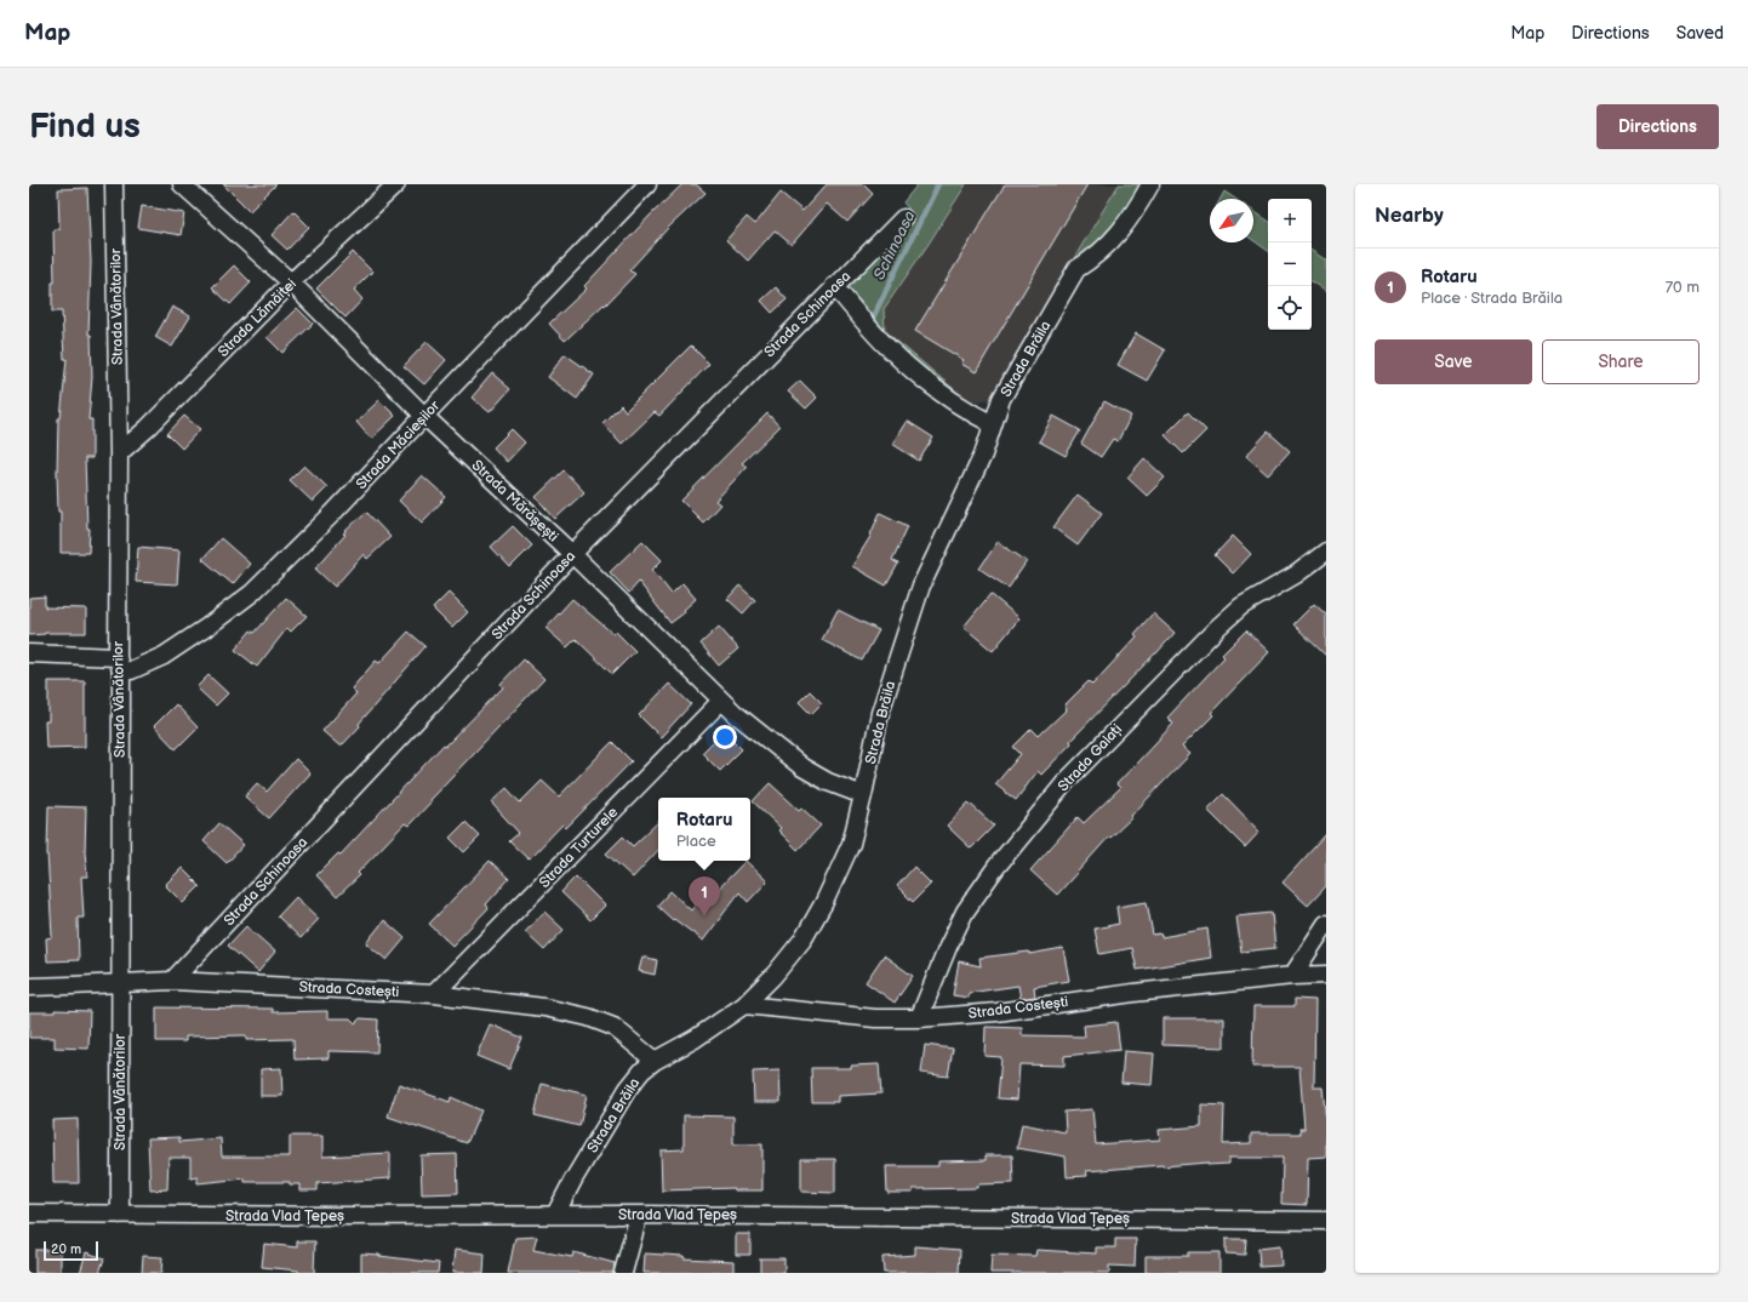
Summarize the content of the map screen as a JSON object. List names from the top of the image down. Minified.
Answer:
{"streets":{"street":["Strada Vânătorilor","Strada Schinoasa","Strada Lămăiței","Strada Brăila","Strada Măcieșilor","Strada Mărășești","Strada Galați","Strada Turturele","Strada Costești","Strada Vlad Țepeș"]},"crossings":[["Strada Vânătorilor","Strada Lămăiței"],["Strada Vânătorilor","Strada Măcieșilor"],["Strada Vânătorilor","Strada Costești"],["Strada Vânătorilor","Strada Vlad Țepeș"],["Strada Schinoasa","Strada Mărășești"],["Strada Schinoasa","Strada Costești"],["Strada Lămăiței","Strada Mărășești"],["Strada Brăila","Strada Mărășești"],["Strada Brăila","Strada Costești"],["Strada Brăila","Strada Vlad Țepeș"],["Strada Măcieșilor","Strada Mărășești"],["Strada Mărășești","Strada Turturele"],["Strada Galați","Strada Costești"],["Strada Turturele","Strada Costești"]],"water":["Schinoasa"],"scale_bar":"20 m","north":"bottom left","page":{"header":"Map","nav":["Map","Directions","Saved"],"buttons":["Directions",["Save","Share"]],"title":"Find us","heading":"Nearby","map_buttons":["+","−"],"list":[{"mark":"1","name":"Rotaru","note":"Place · Strada Brăila","value":"70 m"}],"popup":["Rotaru","Place"],"pins":"1","scale":"20 m"}}
